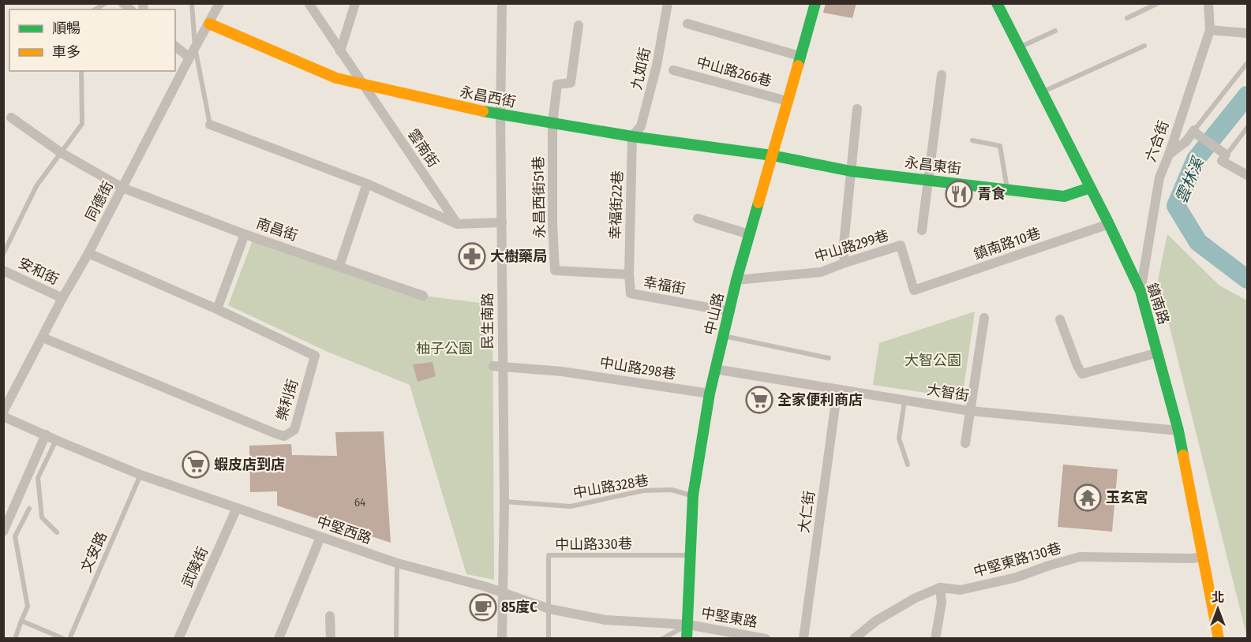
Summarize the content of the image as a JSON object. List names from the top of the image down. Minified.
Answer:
{"streets":{"street":["九如街","中山路266巷","永昌西街","六合街","雲南街","永昌東街","永昌西街51巷","同德街","幸福街22巷","南昌街","鎮南路10巷","中山路299巷","安和街","幸福街","鎮南路","中山路","民生南路","中山路298巷","大智街","樂利街","大仁街","中堅西路","中堅東路130巷","武陵街","中堅東路"],"lane":["中山路328巷","中山路330巷","文安路"]},"crossings":[["九如街","永昌西街"],["九如街","幸福街22巷"],["中山路266巷","中山路"],["永昌西街","雲南街"],["永昌西街","永昌東街"],["永昌西街","永昌西街51巷"],["永昌西街","同德街"],["永昌西街","幸福街22巷"],["永昌西街","中山路"],["永昌西街","民生南路"],["六合街","鎮南路"],["永昌東街","鎮南路"],["永昌東街","中山路"],["永昌西街51巷","幸福街"],["同德街","南昌街"],["同德街","安和街"],["同德街","樂利街"],["幸福街22巷","幸福街"],["鎮南路10巷","中山路299巷"],["鎮南路10巷","鎮南路"],["中山路299巷","中山路"],["幸福街","中山路"],["鎮南路","大智街"],["鎮南路","中堅東路130巷"],["中山路","中山路298巷"],["中山路","大智街"],["中山路","中山路328巷"],["中山路","中堅西路"],["中山路","中山路330巷"],["中山路","中堅東路"],["民生南路","中山路298巷"],["民生南路","中山路328巷"],["民生南路","中堅西路"],["大智街","大仁街"],["中堅西路","中山路330巷"],["中堅西路","文安路"],["中堅西路","武陵街"],["中堅西路","中堅東路"]],"water":["雲林溪"],"parks":["柚子公園","大智公園"],"places":{"restaurant":["青食"],"pharmacy":["大樹藥局"],"supermarket":["全家便利商店","蝦皮店到店"],"temple":["玉玄宮"],"cafe":["85度C"]},"house_numbers":["64"],"legend":["順暢","車多"],"north":"top"}
